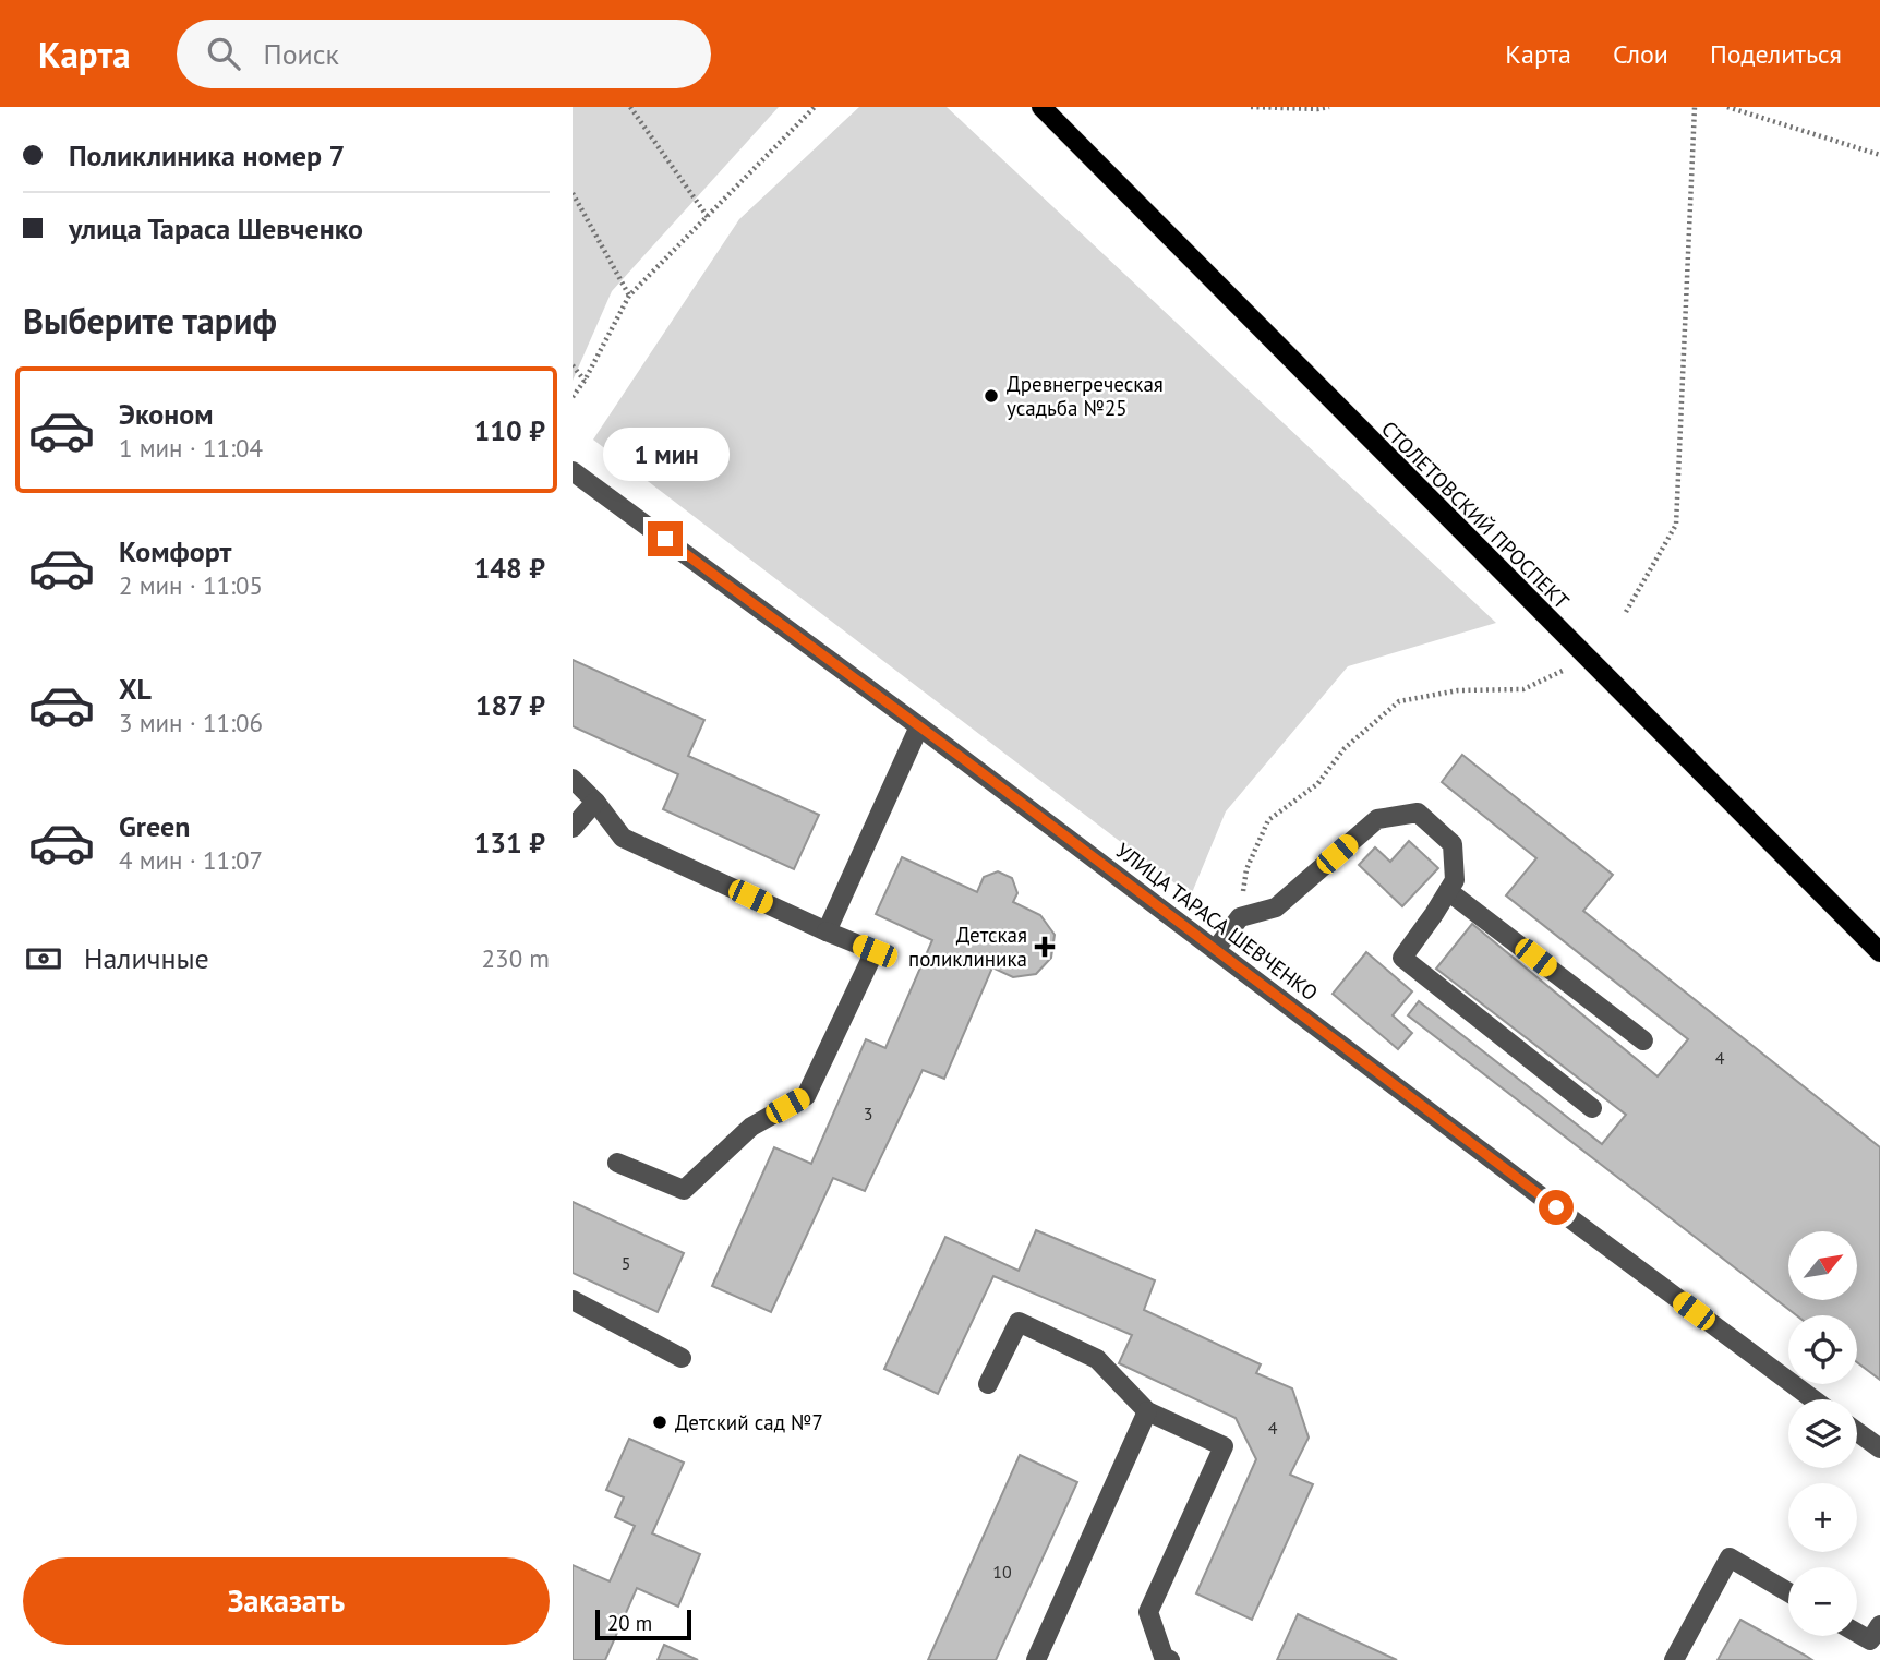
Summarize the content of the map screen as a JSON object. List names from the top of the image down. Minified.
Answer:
{"streets":{"main road":["СТОЛЕТОВСКИЙ ПРОСПЕКТ"],"street":["УЛИЦА ТАРАСА ШЕВЧЕНКО"]},"places":{"other":["Древнегреческая усадьба №25","Детский сад №7"],"health":["Детская поликлиника"]},"house_numbers":["4","3","5","4","10"],"scale_bar":"20 m","north":"top right","page":{"header":"Карта","search":"Поиск","nav":["Карта","Слои","Поделиться"],"banner":["Поликлиника номер 7","улица Тараса Шевченко"],"heading":"Выберите тариф","list":[{"name":"Эконом","note":"1 мин · 11:04","value":"110 ₽"},{"name":"Комфорт","note":"2 мин · 11:05","value":"148 ₽"},{"name":"XL","note":"3 мин · 11:06","value":"187 ₽"},{"name":"Green","note":"4 мин · 11:07","value":"131 ₽"}],"bubble":"1 мин","pay":["Наличные","230 m"],"map_buttons":["+","−"],"buttons":"Заказать","scale":"20 m"}}
